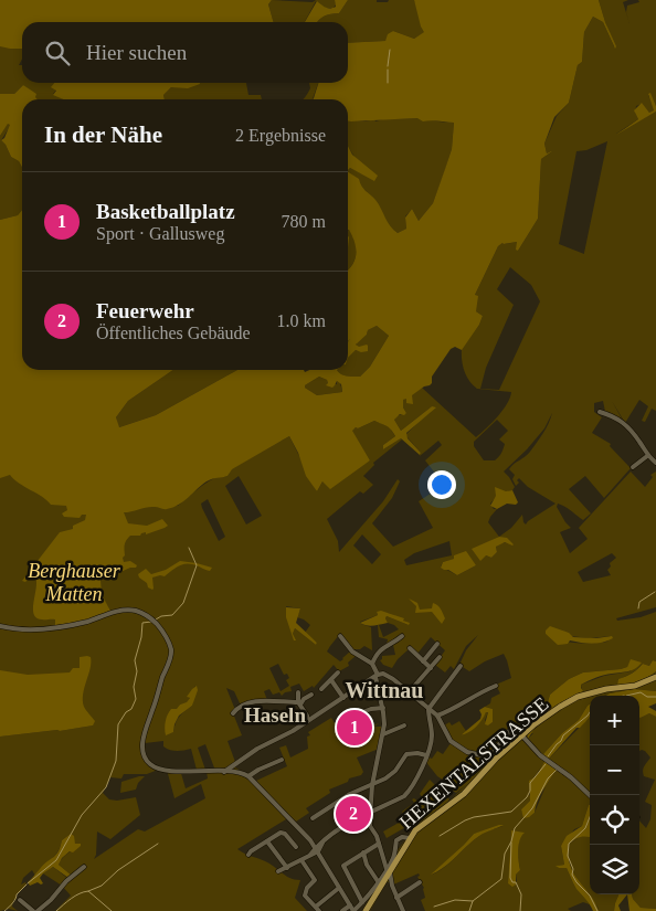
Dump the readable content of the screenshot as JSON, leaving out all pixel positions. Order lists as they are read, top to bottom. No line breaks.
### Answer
{"streets":{"main road":["HEXENTALSTRASSE"]},"districts":["Wittnau","Haseln"],"parks":["Berghauser Matten"],"page":{"search":"Hier suchen","heading":["In der Nähe","2 Ergebnisse"],"list":[{"mark":"1","name":"Basketballplatz","note":"Sport · Gallusweg","value":"780 m"},{"mark":"2","name":"Feuerwehr","note":"Öffentliches Gebäude","value":"1.0 km"}],"map_buttons":["+","−"],"pins":["1","2"]}}
